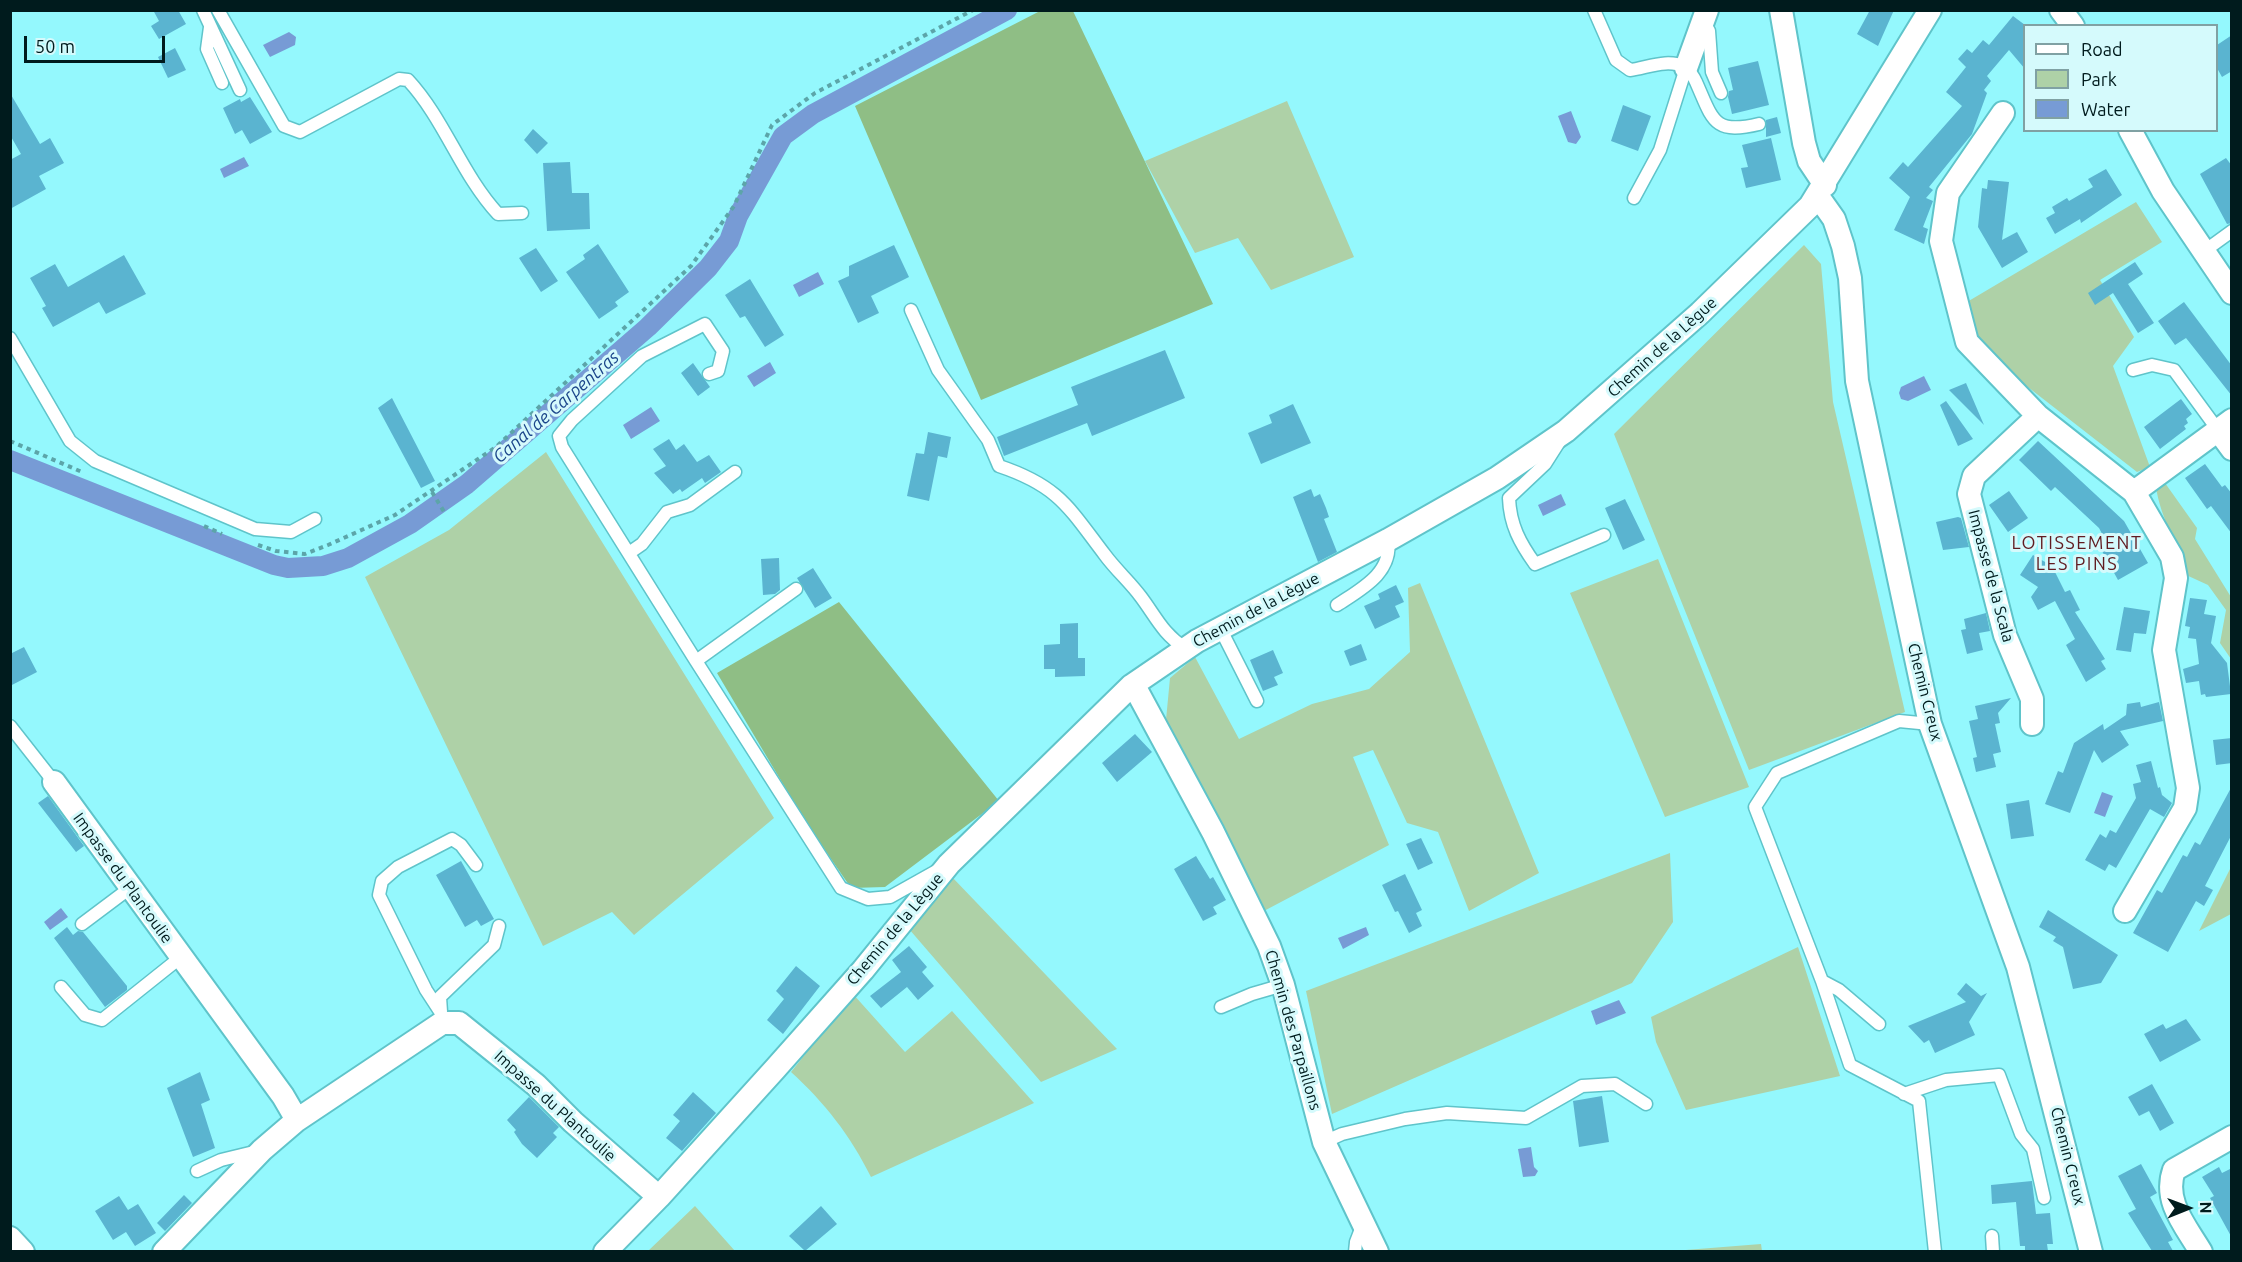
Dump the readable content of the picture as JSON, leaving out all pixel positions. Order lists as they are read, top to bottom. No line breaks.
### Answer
{"streets":{"street":["Chemin de la Lègue","Impasse de la Scala","Chemin Creux","Impasse du Plantoulie","Chemin des Parpaillons"]},"crossings":[["Chemin de la Lègue","Chemin Creux"],["Chemin de la Lègue","Impasse du Plantoulie"],["Chemin de la Lègue","Chemin des Parpaillons"]],"districts":["LOTISSEMENT LES PINS"],"water":["Canal de Carpentras"],"legend":["Road","Park","Water"],"scale_bar":"50 m","north":"right"}
